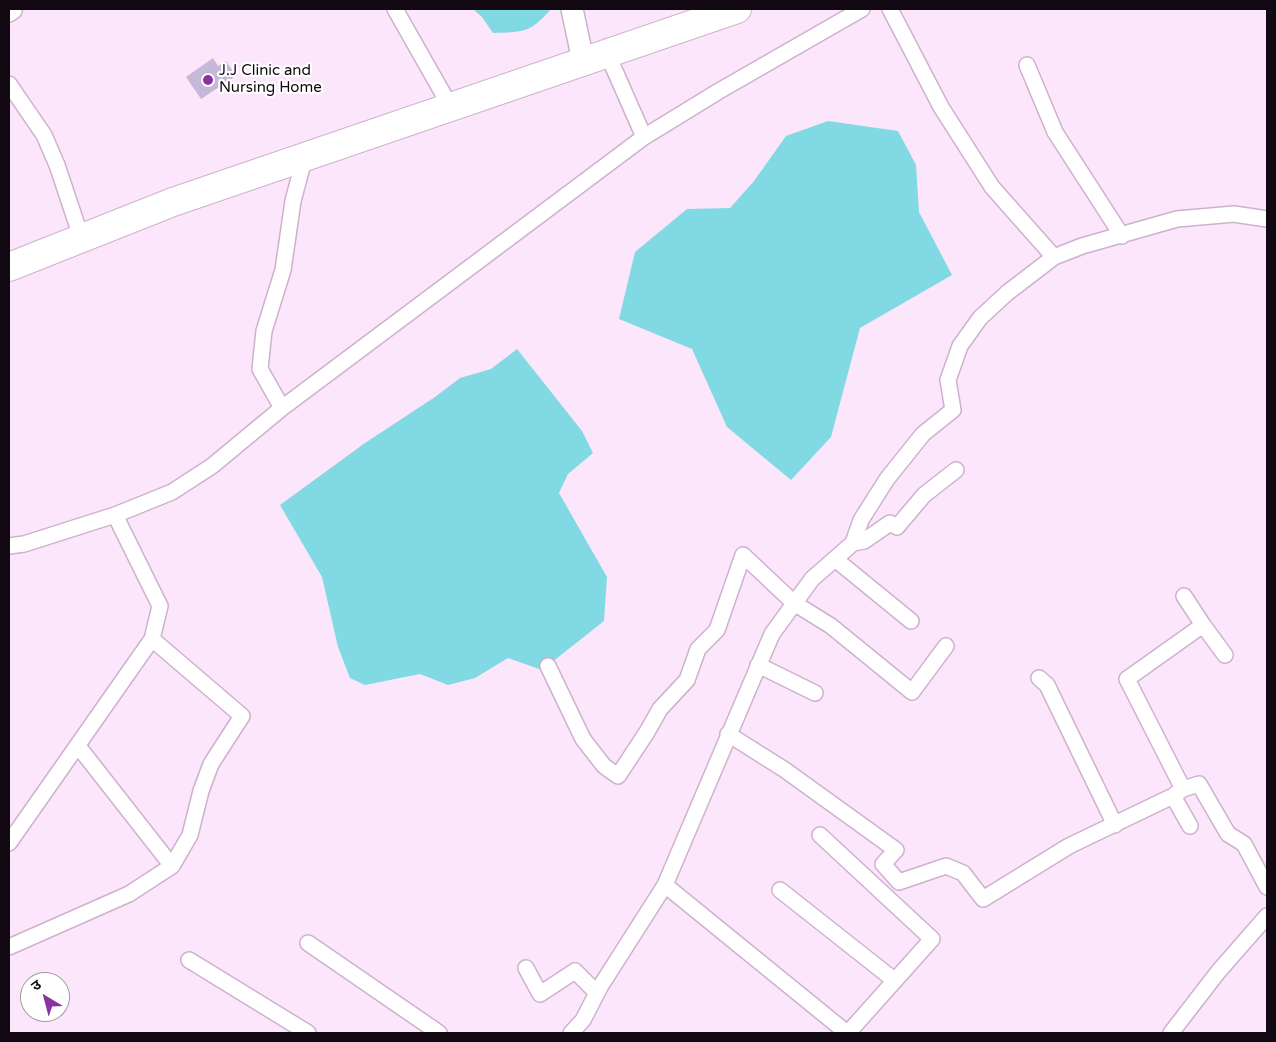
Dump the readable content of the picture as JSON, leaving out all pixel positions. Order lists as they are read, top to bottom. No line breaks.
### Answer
{"places":["J.J Clinic and Nursing Home"],"north":"top left"}
